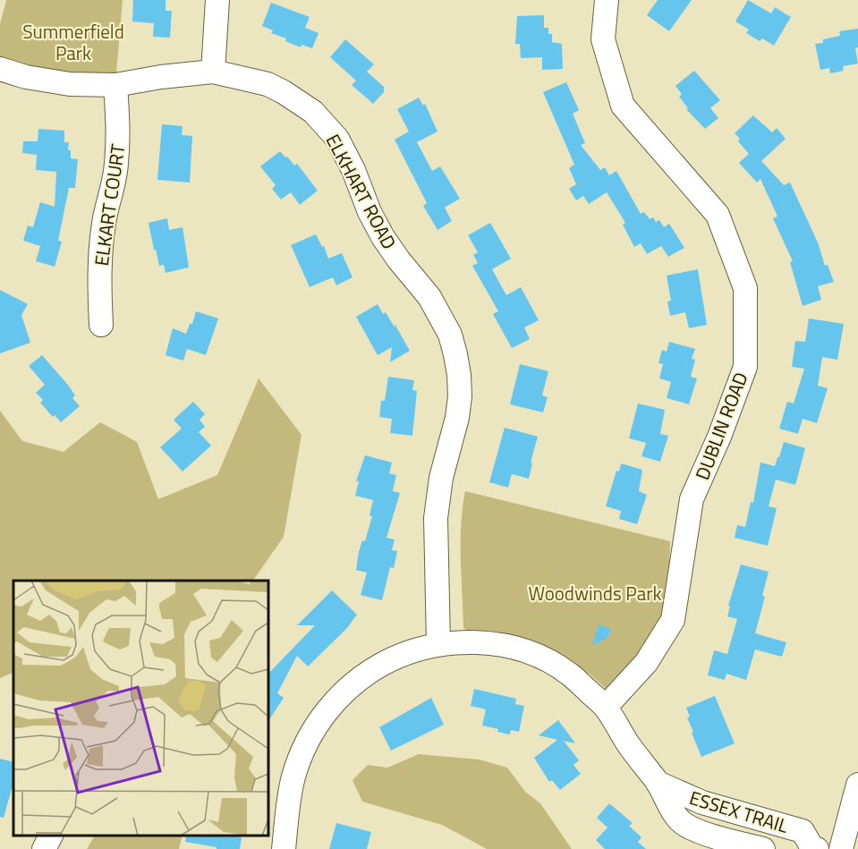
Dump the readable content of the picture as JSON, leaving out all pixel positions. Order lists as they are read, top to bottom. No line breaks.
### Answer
{"streets":{"street":["ELKHART ROAD","ELKART COURT","DUBLIN ROAD","ESSEX TRAIL"]},"crossings":[["ELKHART ROAD","ELKART COURT"],["ELKHART ROAD","ESSEX TRAIL"],["DUBLIN ROAD","ESSEX TRAIL"]],"parks":["Summerfield Park","Woodwinds Park"]}
